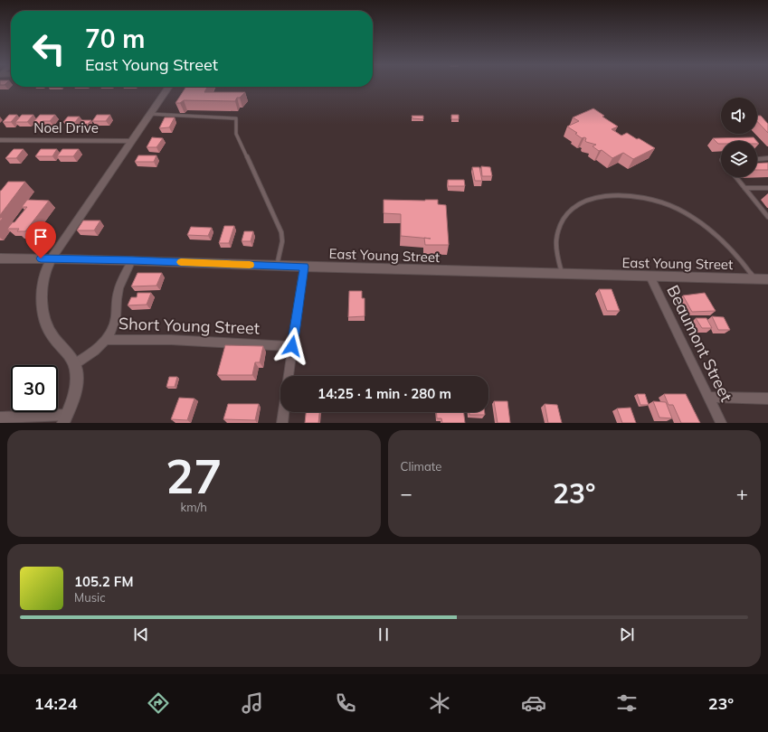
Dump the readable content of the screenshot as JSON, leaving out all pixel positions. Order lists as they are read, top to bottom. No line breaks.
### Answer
{"streets":{"street":["Noel Drive","East Young Street","Short Young Street","Beaumont Street"]},"crossings":[["East Young Street","Beaumont Street"]],"page":{"turn":["70 m","East Young Street"],"limit":"30","trip":"14:25 · 1 min · 280 m","tile":[["27","km/h"],"Climate"],"heat":["−","23°","+"],"song":["105.2 FM","Music"],"tabs":["14:24","23°"]}}
